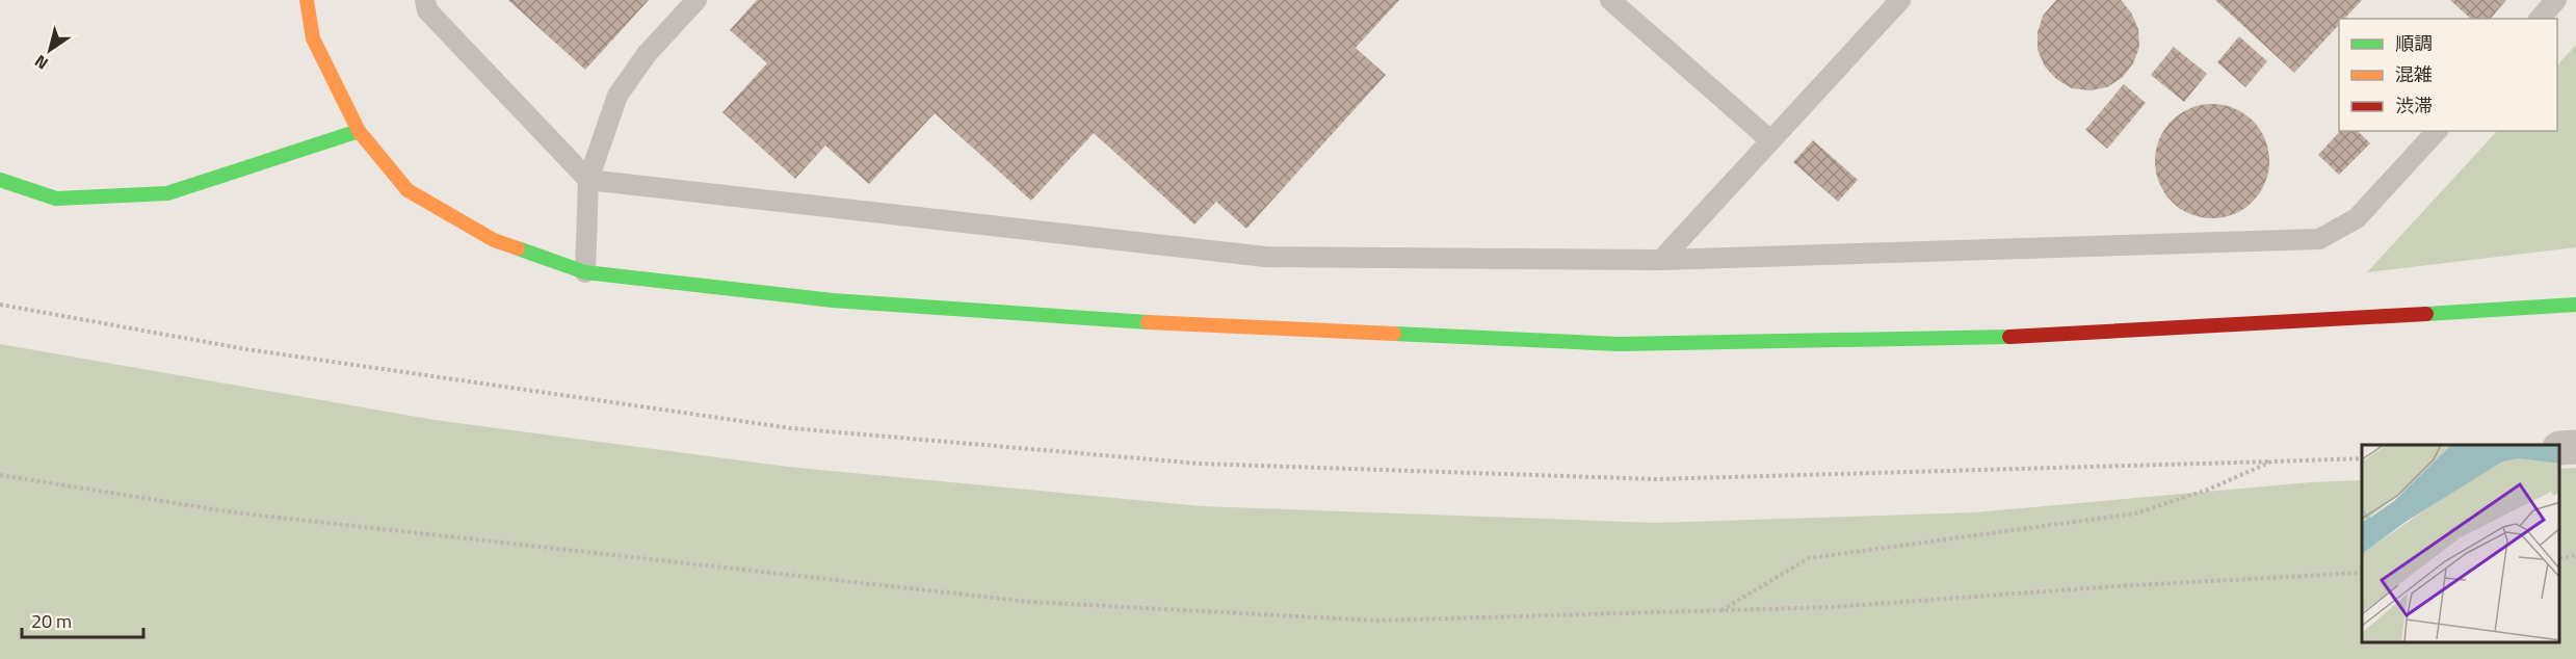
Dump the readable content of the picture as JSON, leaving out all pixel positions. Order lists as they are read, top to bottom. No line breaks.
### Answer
{"legend":["順調","混雑","渋滞"],"scale_bar":"20 m","north":"bottom left"}
